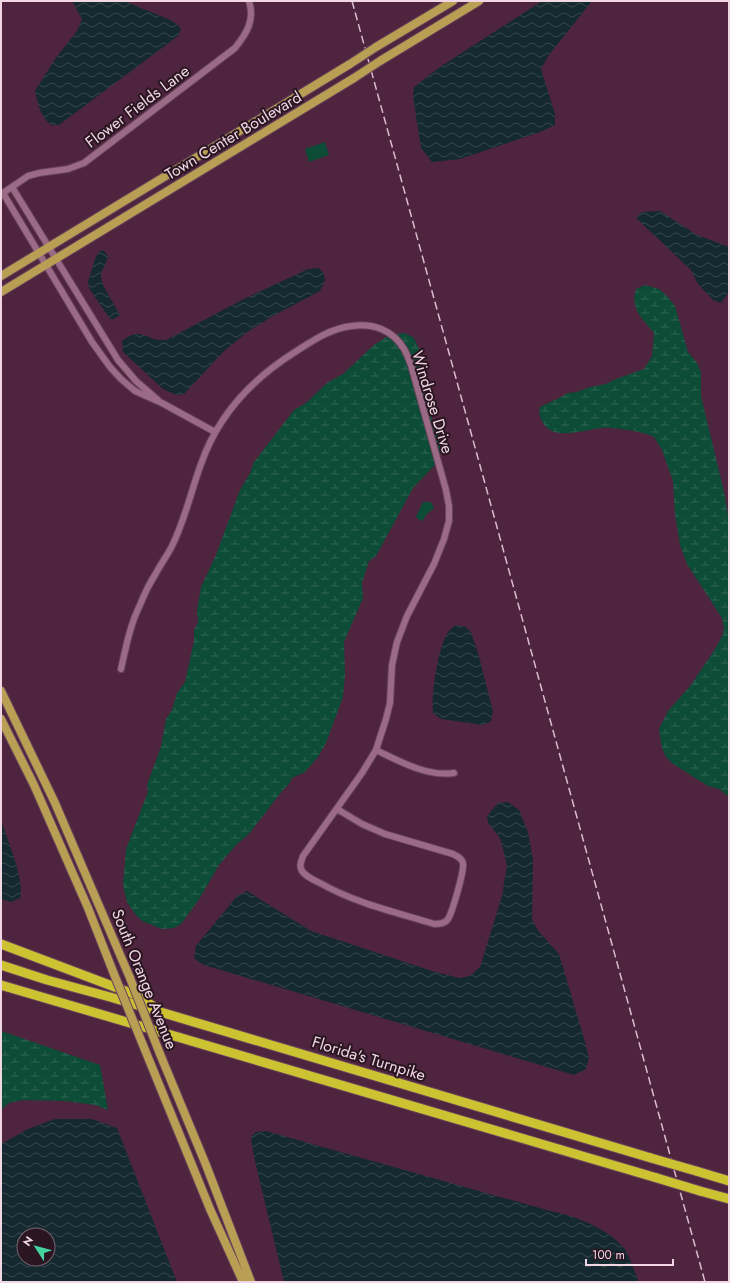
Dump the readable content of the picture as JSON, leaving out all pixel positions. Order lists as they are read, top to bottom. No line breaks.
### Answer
{"streets":{"highway":["Florida's Turnpike"],"main road":["Town Center Boulevard","South Orange Avenue"],"street":["Flower Fields Lane","Windrose Drive"]},"crossings":[["Flower Fields Lane","Town Center Boulevard"]],"scale_bar":"100 m","north":"top left"}
